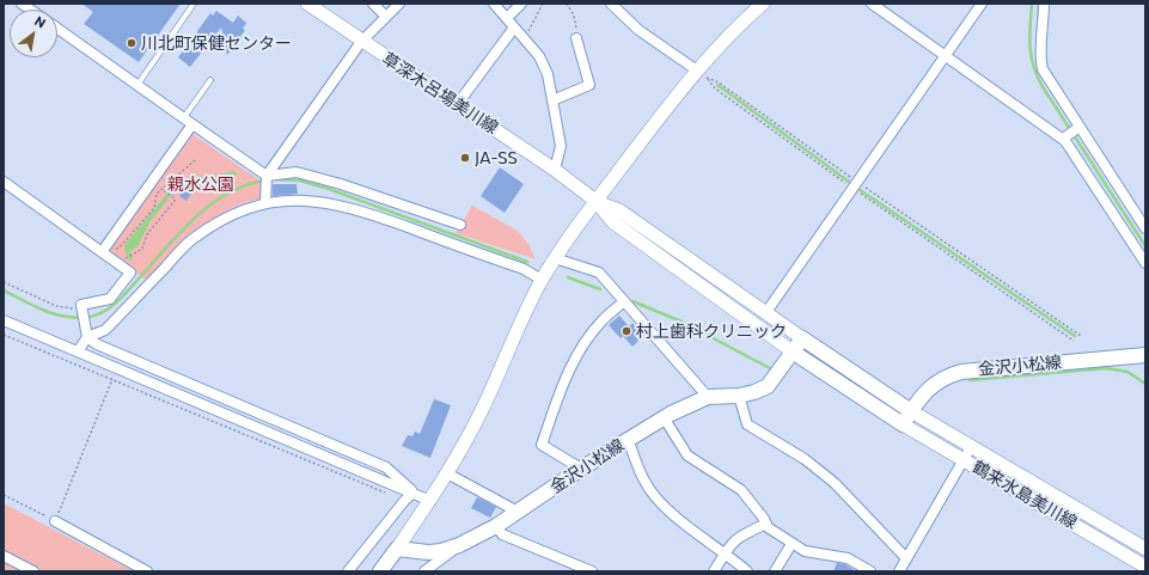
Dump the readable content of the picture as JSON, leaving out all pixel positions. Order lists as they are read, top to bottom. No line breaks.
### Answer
{"streets":{"main road":["草深木呂場美川線","金沢小松線","鶴来水島美川線"]},"crossings":[["草深木呂場美川線","金沢小松線"],["金沢小松線","鶴来水島美川線"]],"parks":["親水公園"],"places":["川北町保健センター","JA-SS","村上歯科クリニック"],"north":"top right"}
